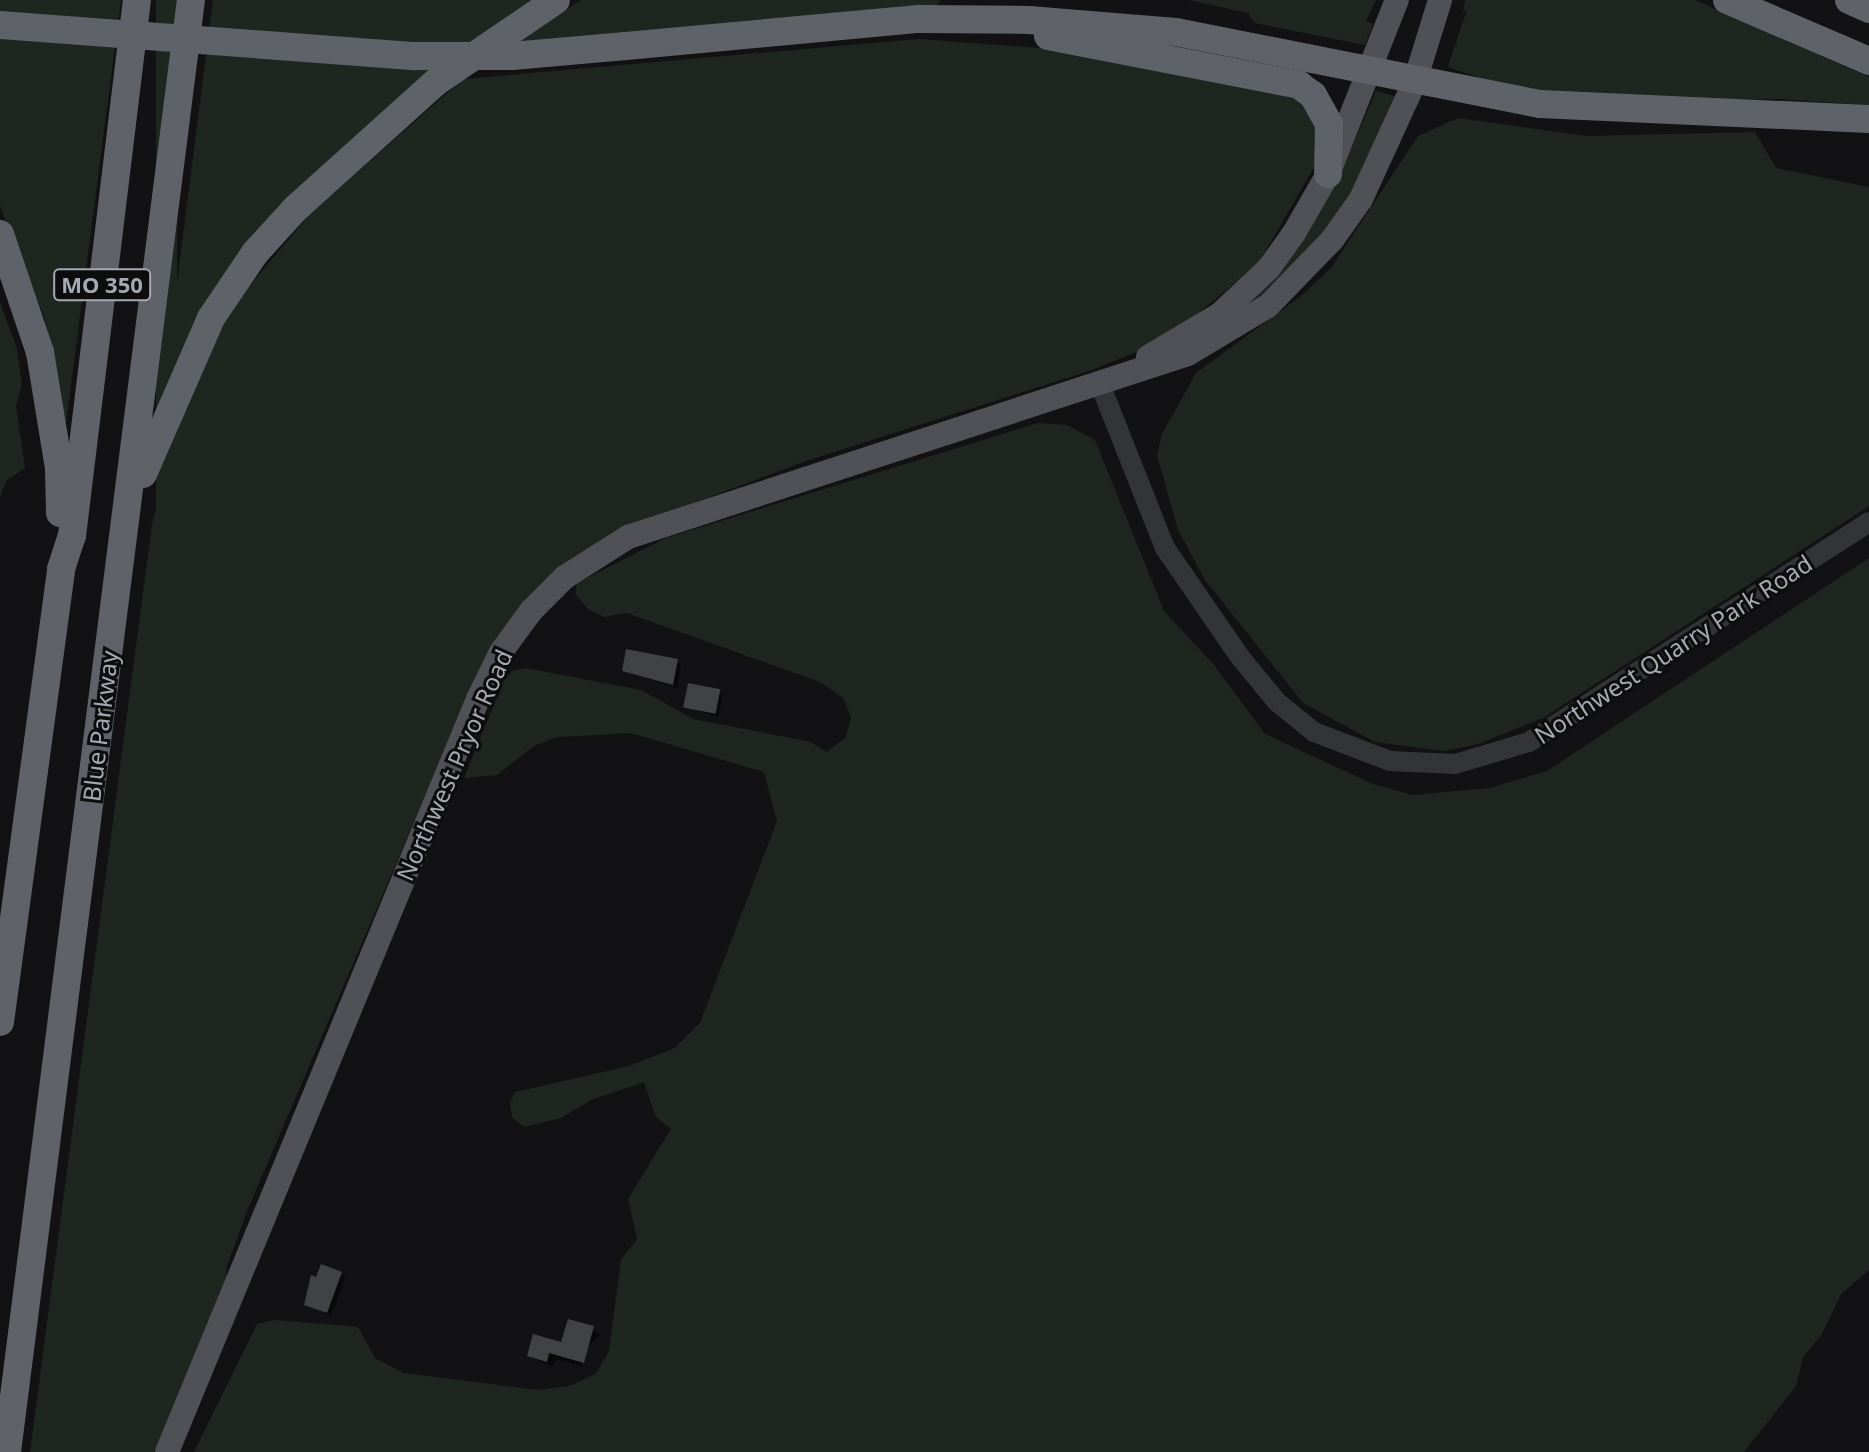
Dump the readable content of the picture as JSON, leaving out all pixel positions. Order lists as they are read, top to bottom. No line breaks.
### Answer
{"streets":{"highway":["MO 350","Blue Parkway"],"main road":["Northwest Pryor Road"],"street":["Northwest Quarry Park Road"]},"crossings":[["Northwest Quarry Park Road","Northwest Pryor Road"]]}
